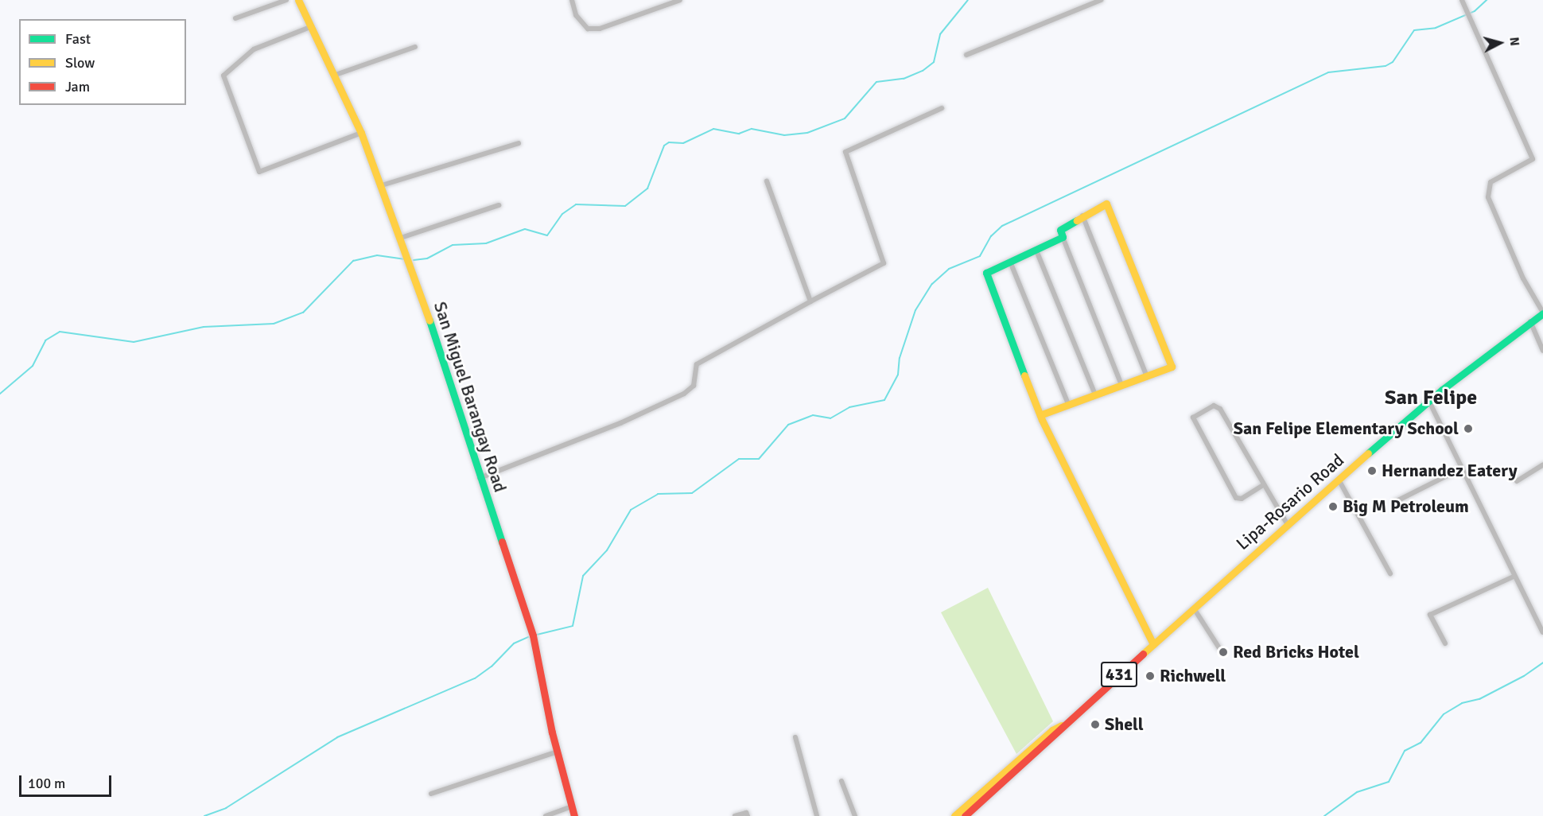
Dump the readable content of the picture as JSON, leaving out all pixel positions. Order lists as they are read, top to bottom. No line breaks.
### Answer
{"streets":{"street":["San Miguel Barangay Road","Lipa-Rosario Road","431"]},"districts":["San Felipe"],"places":["San Felipe Elementary School","Hernandez Eatery","Big M Petroleum","Red Bricks Hotel","Richwell","Shell"],"legend":["Fast","Slow","Jam"],"scale_bar":"100 m","north":"right"}
